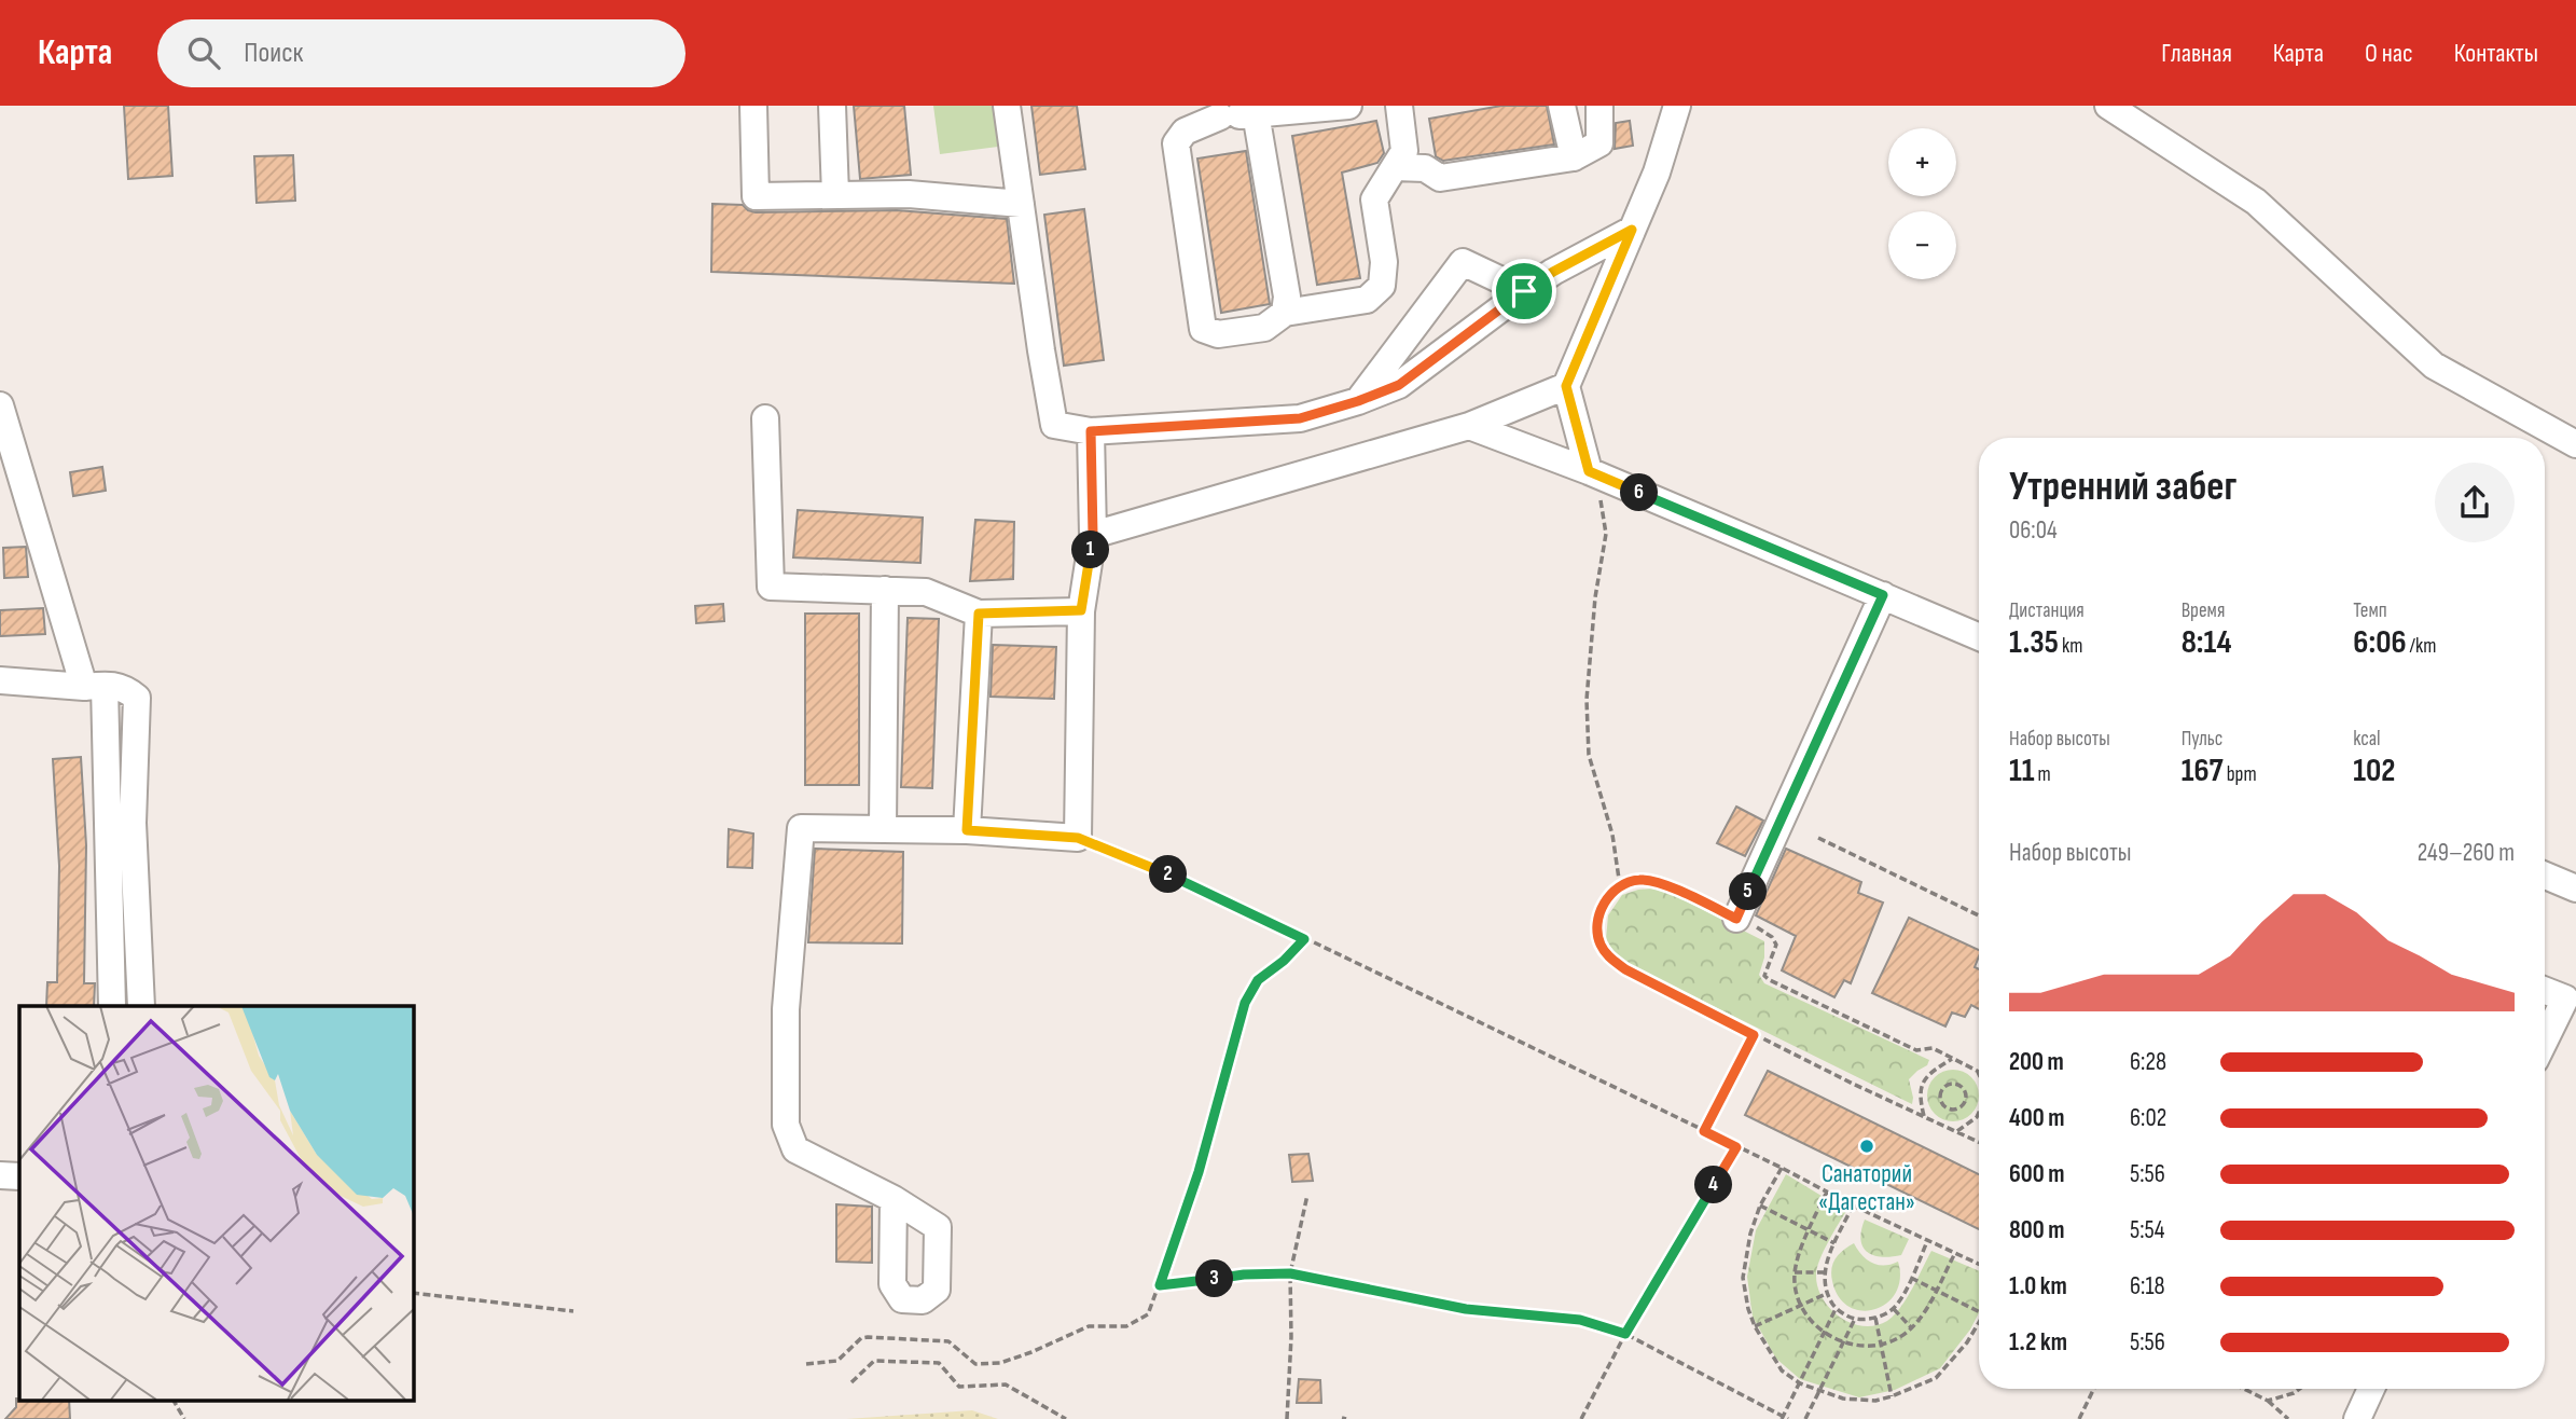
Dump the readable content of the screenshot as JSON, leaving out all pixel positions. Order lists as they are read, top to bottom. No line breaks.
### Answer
{"places":["Санаторий «Дагестан»"],"page":{"header":"Карта","search":"Поиск","nav":["Главная","Карта","О нас","Контакты"],"map_buttons":["+","−"],"heading":["Утренний забег","06:04"],"pins":["6","1","2","5","4","3"],"stats":[["Дистанция","1.35 km"],["Время","8:14"],["Темп","6:06 /km"],["Набор высоты","11 m"],["Пульс","167 bpm"],["kcal","102"]],"chart":["Набор высоты","249–260 m"],"list":[{"name":"200 m","note":"6:28"},{"name":"400 m","note":"6:02"},{"name":"600 m","note":"5:56"},{"name":"800 m","note":"5:54"},{"name":"1.0 km","note":"6:18"},{"name":"1.2 km","note":"5:56"}]}}
